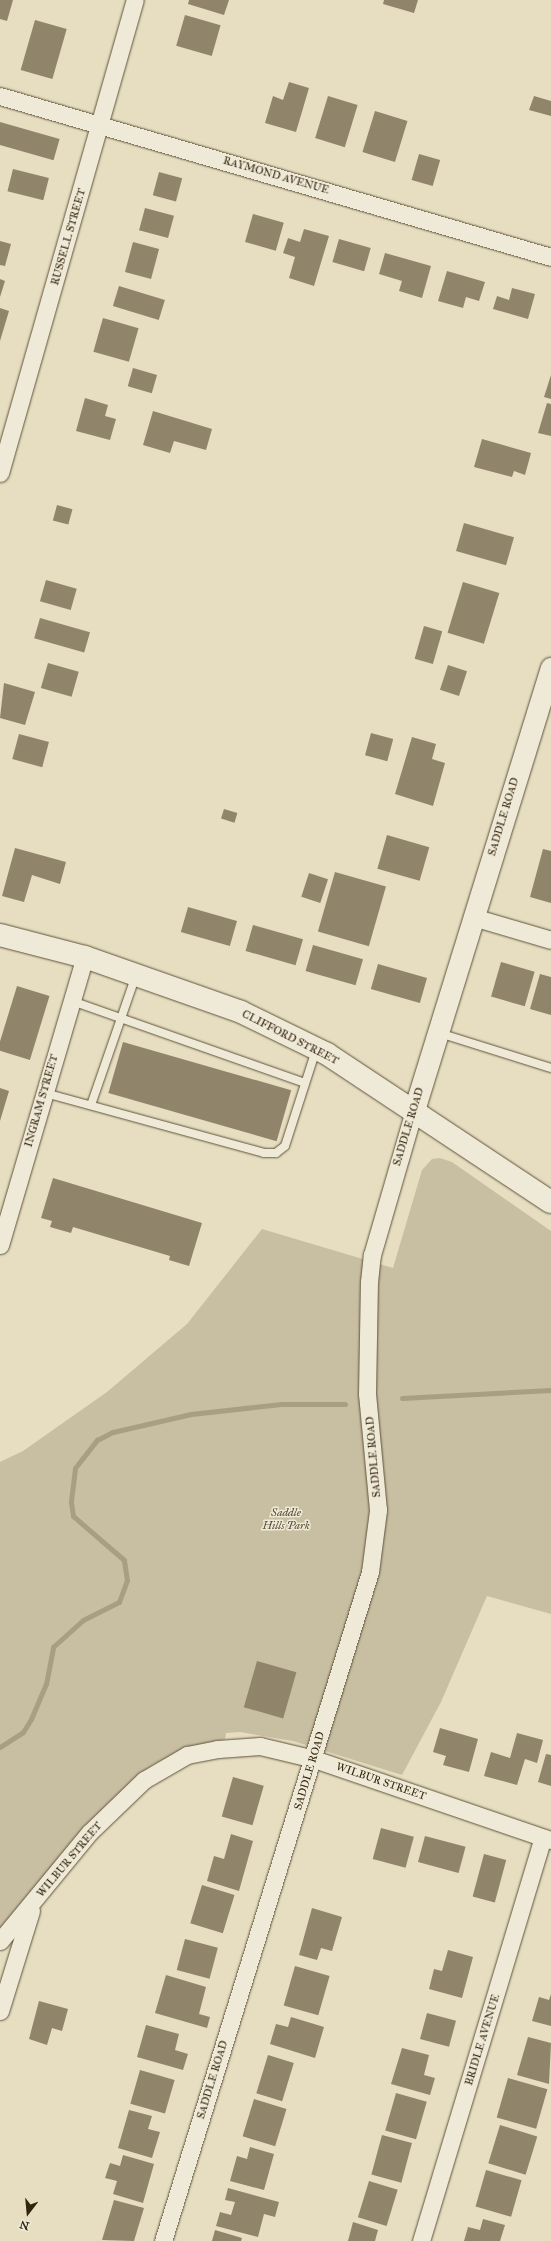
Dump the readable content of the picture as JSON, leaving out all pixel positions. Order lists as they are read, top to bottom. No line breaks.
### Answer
{"streets":{"main road":["CLIFFORD STREET"],"street":["RAYMOND AVENUE","RUSSELL STREET","SADDLE ROAD","INGRAM STREET","WILBUR STREET","BRIDLE AVENUE"]},"crossings":[["RAYMOND AVENUE","RUSSELL STREET"],["SADDLE ROAD","CLIFFORD STREET"],["SADDLE ROAD","WILBUR STREET"],["CLIFFORD STREET","INGRAM STREET"],["WILBUR STREET","BRIDLE AVENUE"]],"parks":["Saddle Hills Park"],"north":"bottom"}
